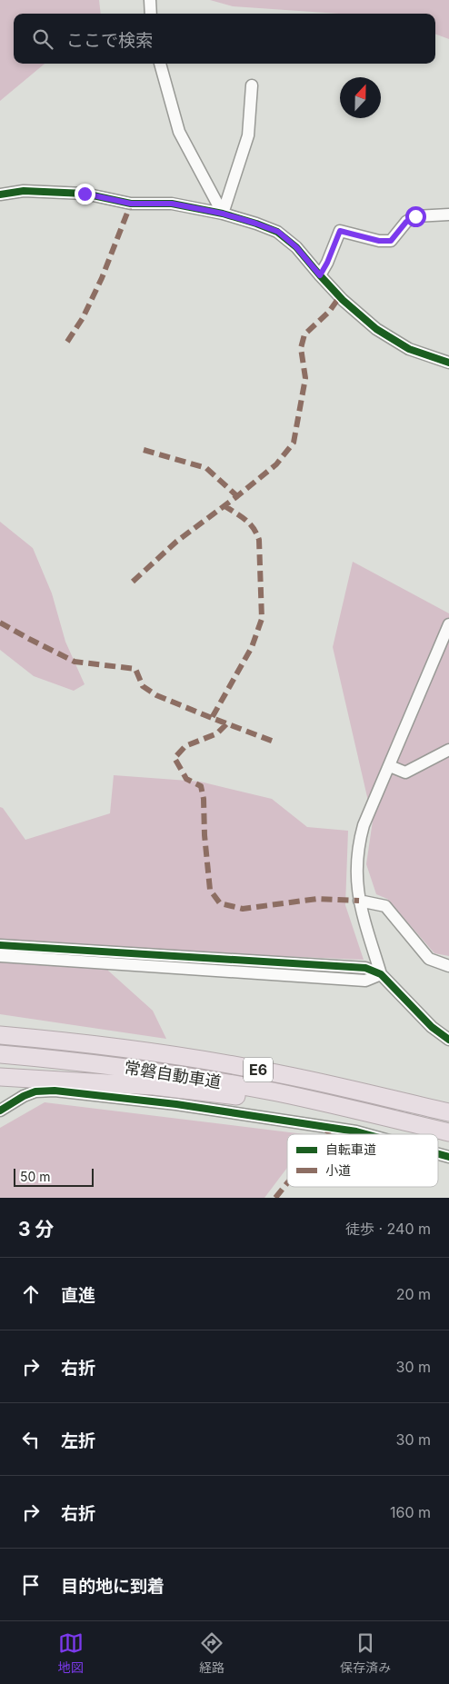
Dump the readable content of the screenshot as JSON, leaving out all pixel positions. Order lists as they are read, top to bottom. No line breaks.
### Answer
{"streets":{"highway":["E6","常磐自動車道"]},"legend":["自転車道","小道"],"scale_bar":"50 m","north":"top","page":{"search":"ここで検索","scale":"50 m","heading":["3 分","徒歩 · 240 m"],"list":[["直進","20 m"],["右折","30 m"],["左折","30 m"],["右折","160 m"],"目的地に到着"],"nav":["地図","経路","保存済み"]}}
